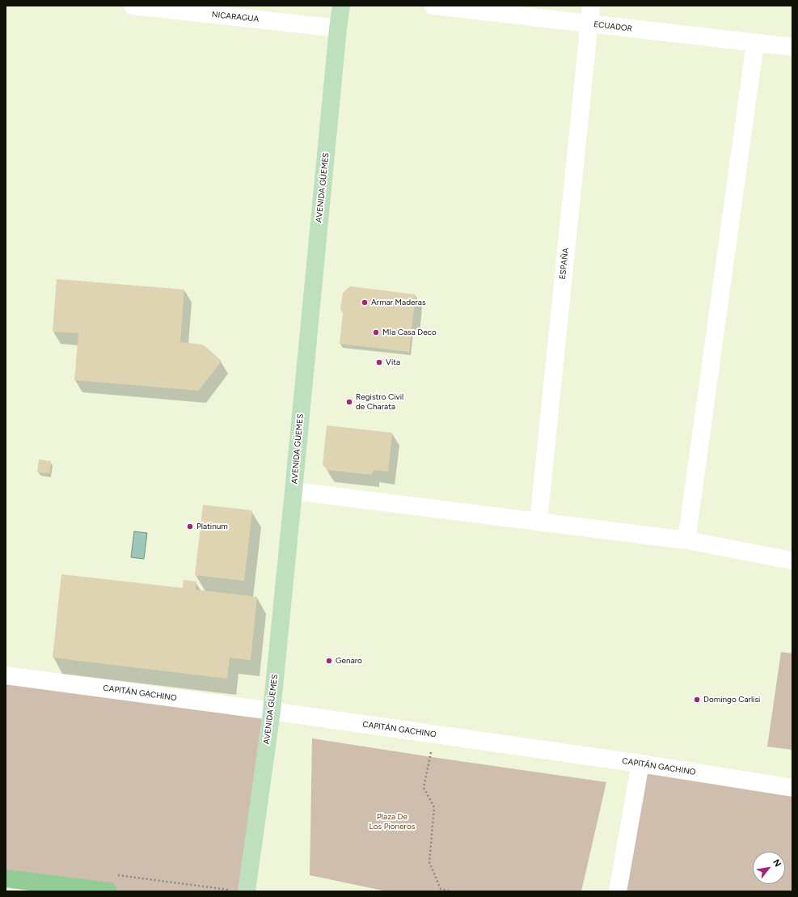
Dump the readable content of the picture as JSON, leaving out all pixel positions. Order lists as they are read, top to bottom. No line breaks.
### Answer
{"streets":{"main road":["AVENIDA GÜEMES"],"street":["NICARAGUA","ECUADOR","ESPAÑA","CAPITÁN GACHINO"]},"crossings":[["NICARAGUA","AVENIDA GÜEMES"],["ECUADOR","ESPAÑA"],["AVENIDA GÜEMES","CAPITÁN GACHINO"]],"parks":["Plaza De Los Pioneros"],"places":["Armar Maderas","MIa Casa Deco","Vita","Registro Civil de Charata","Platinum","Genaro","Domingo Carlisi"],"north":"top right"}
